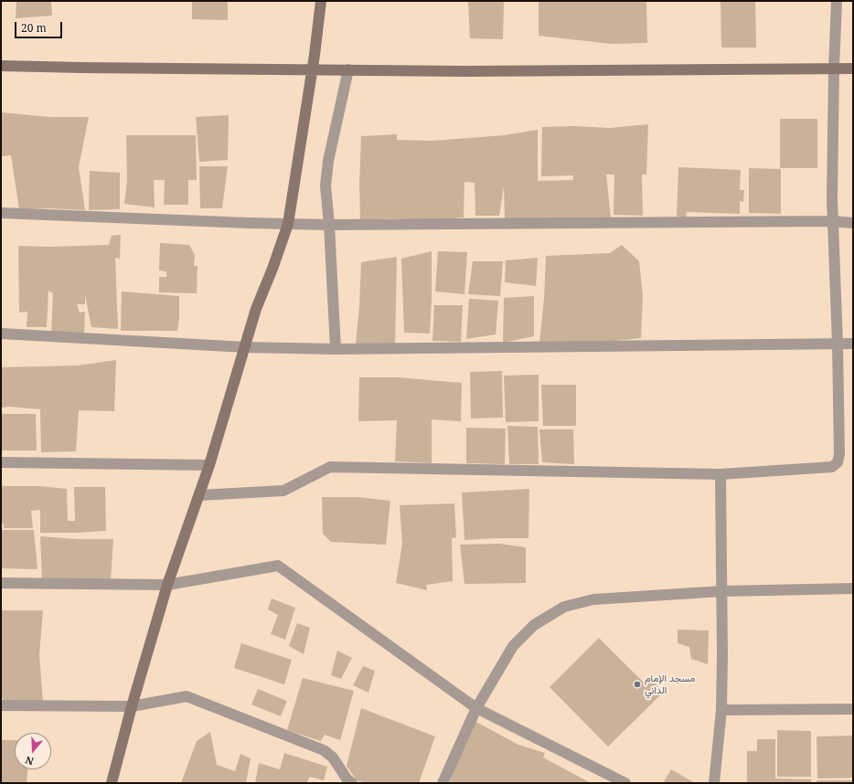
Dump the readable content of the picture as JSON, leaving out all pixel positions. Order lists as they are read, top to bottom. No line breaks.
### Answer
{"places":["مسجد الإمام الداني"],"scale_bar":"20 m","north":"bottom"}
